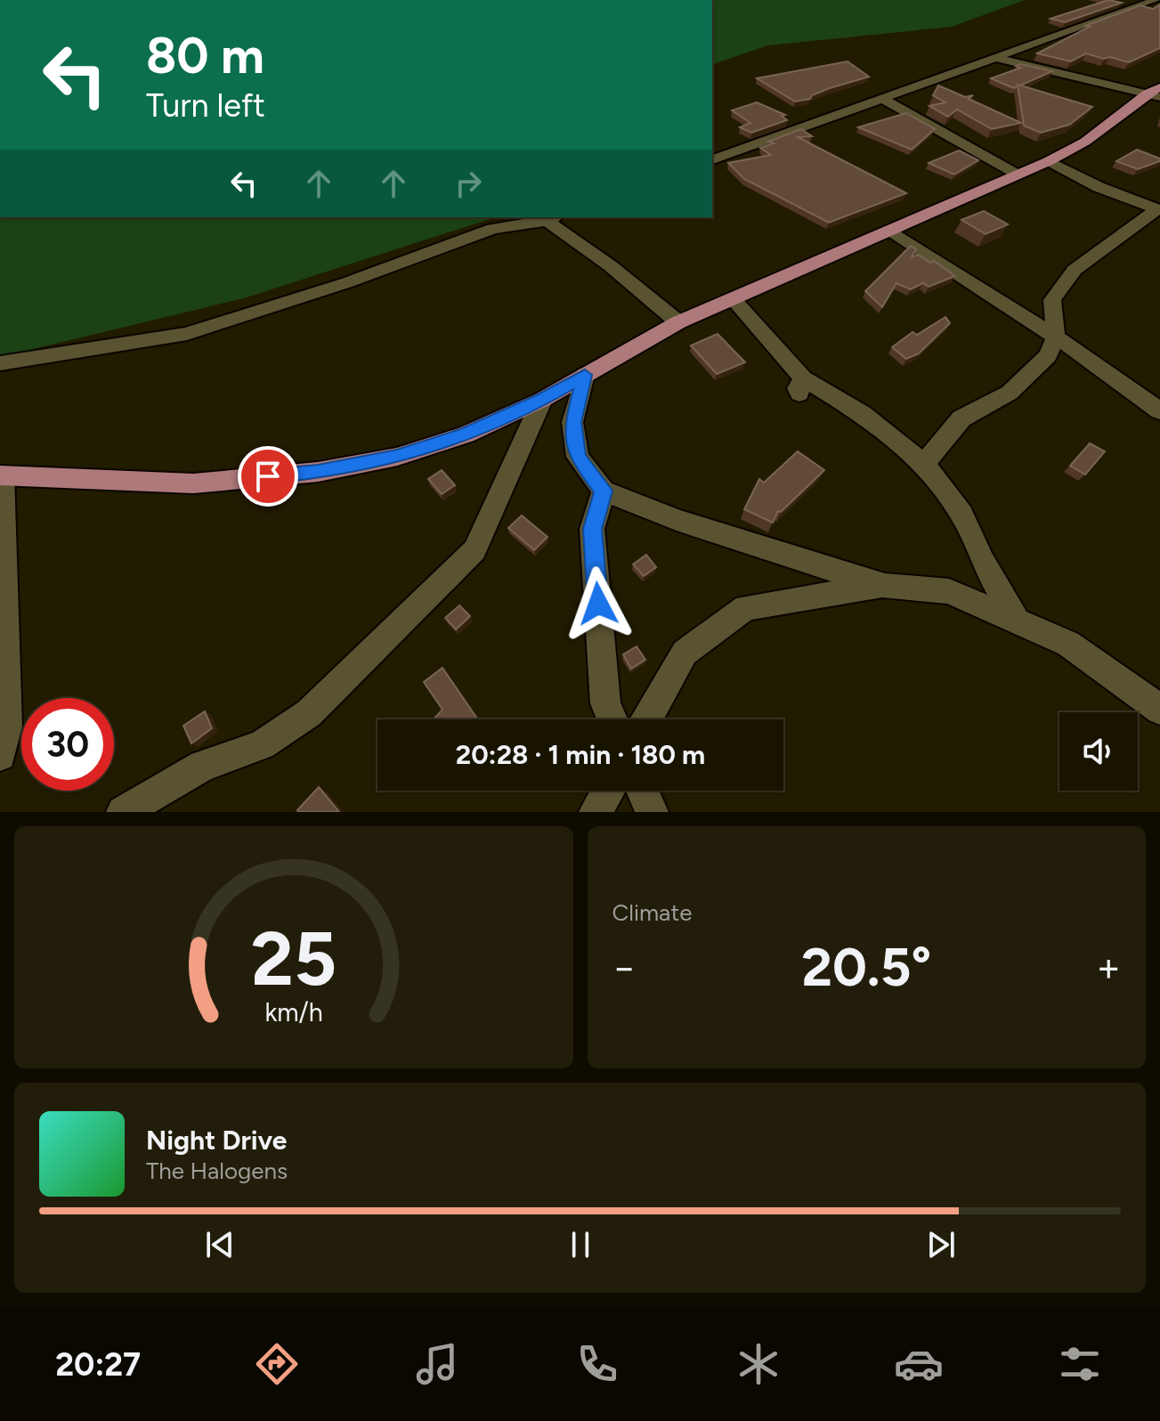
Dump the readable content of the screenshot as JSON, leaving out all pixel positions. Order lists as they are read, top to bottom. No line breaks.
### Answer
{"page":{"turn":["80 m","Turn left"],"limit":"30","trip":"20:28 · 1 min · 180 m","tile":"Climate","heat":["−","20.5°","+"],"song":["Night Drive","The Halogens"],"tabs":"20:27","gauge":["25","km/h"]}}
